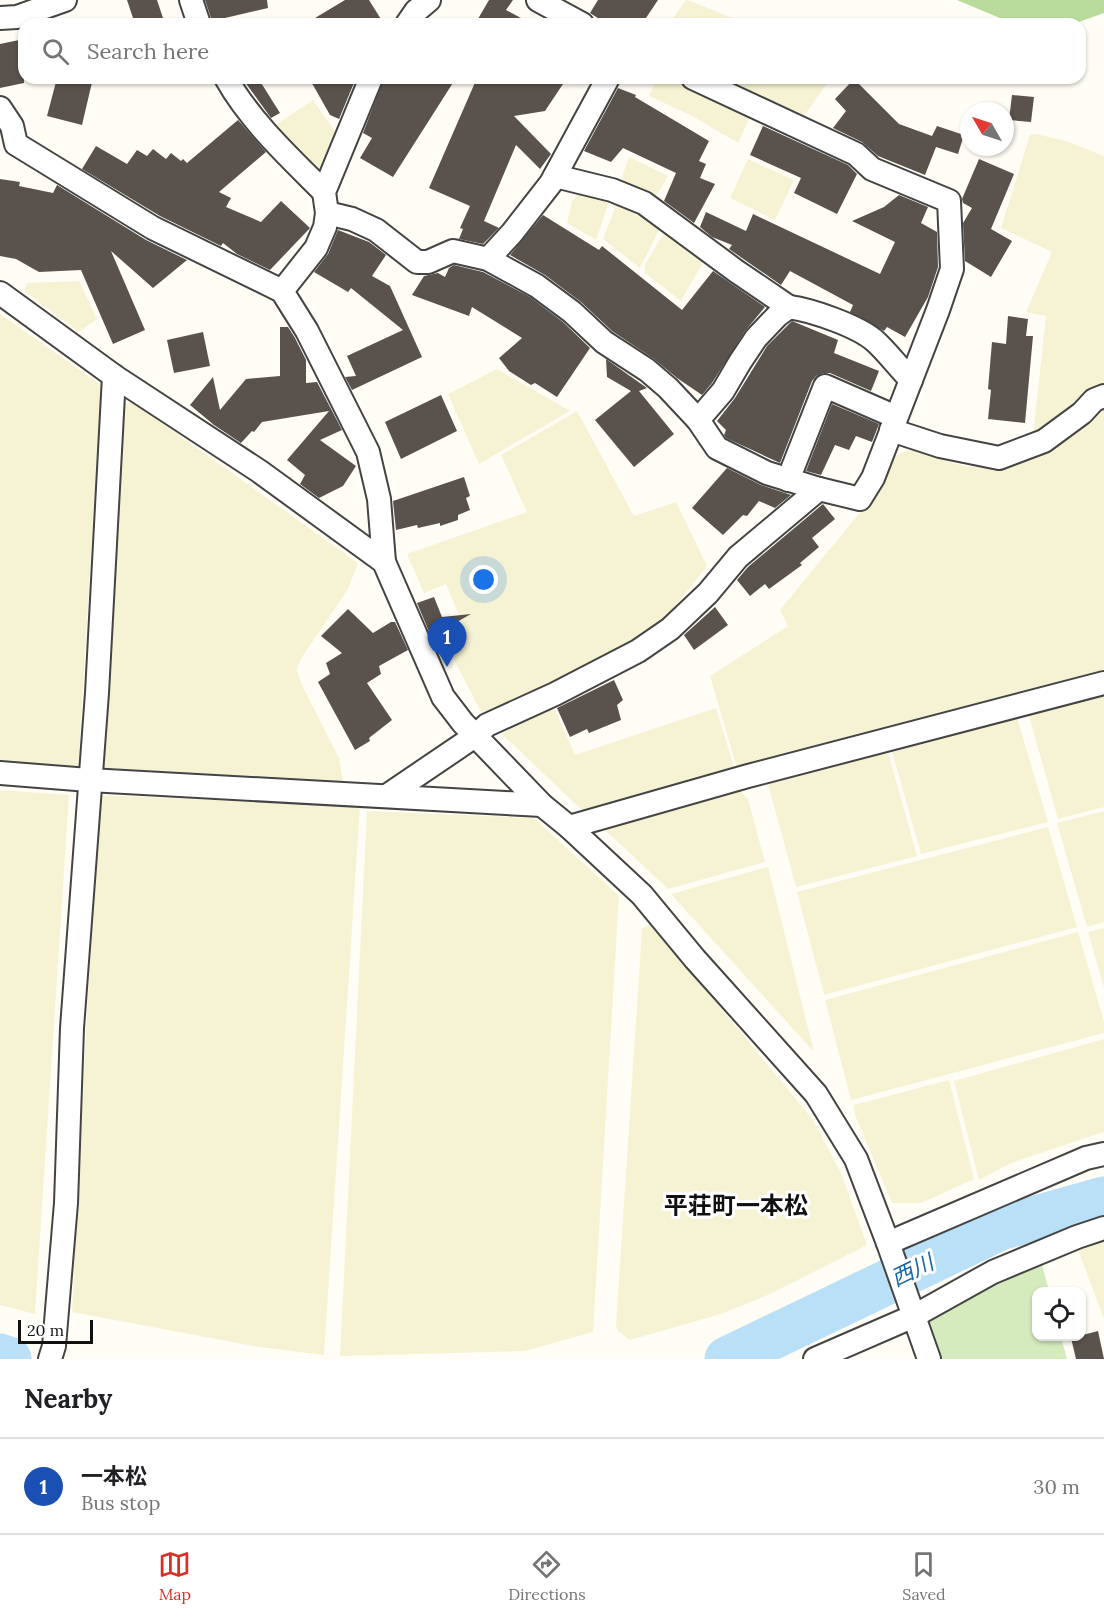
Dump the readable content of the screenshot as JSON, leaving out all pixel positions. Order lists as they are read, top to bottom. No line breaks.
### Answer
{"districts":["平荘町一本松"],"water":["西川"],"scale_bar":"20 m","north":"top left","page":{"search":"Search here","pins":"1","scale":"20 m","heading":"Nearby","list":[{"mark":"1","name":"一本松","note":"Bus stop","value":"30 m"}],"nav":["Map","Directions","Saved"]}}
